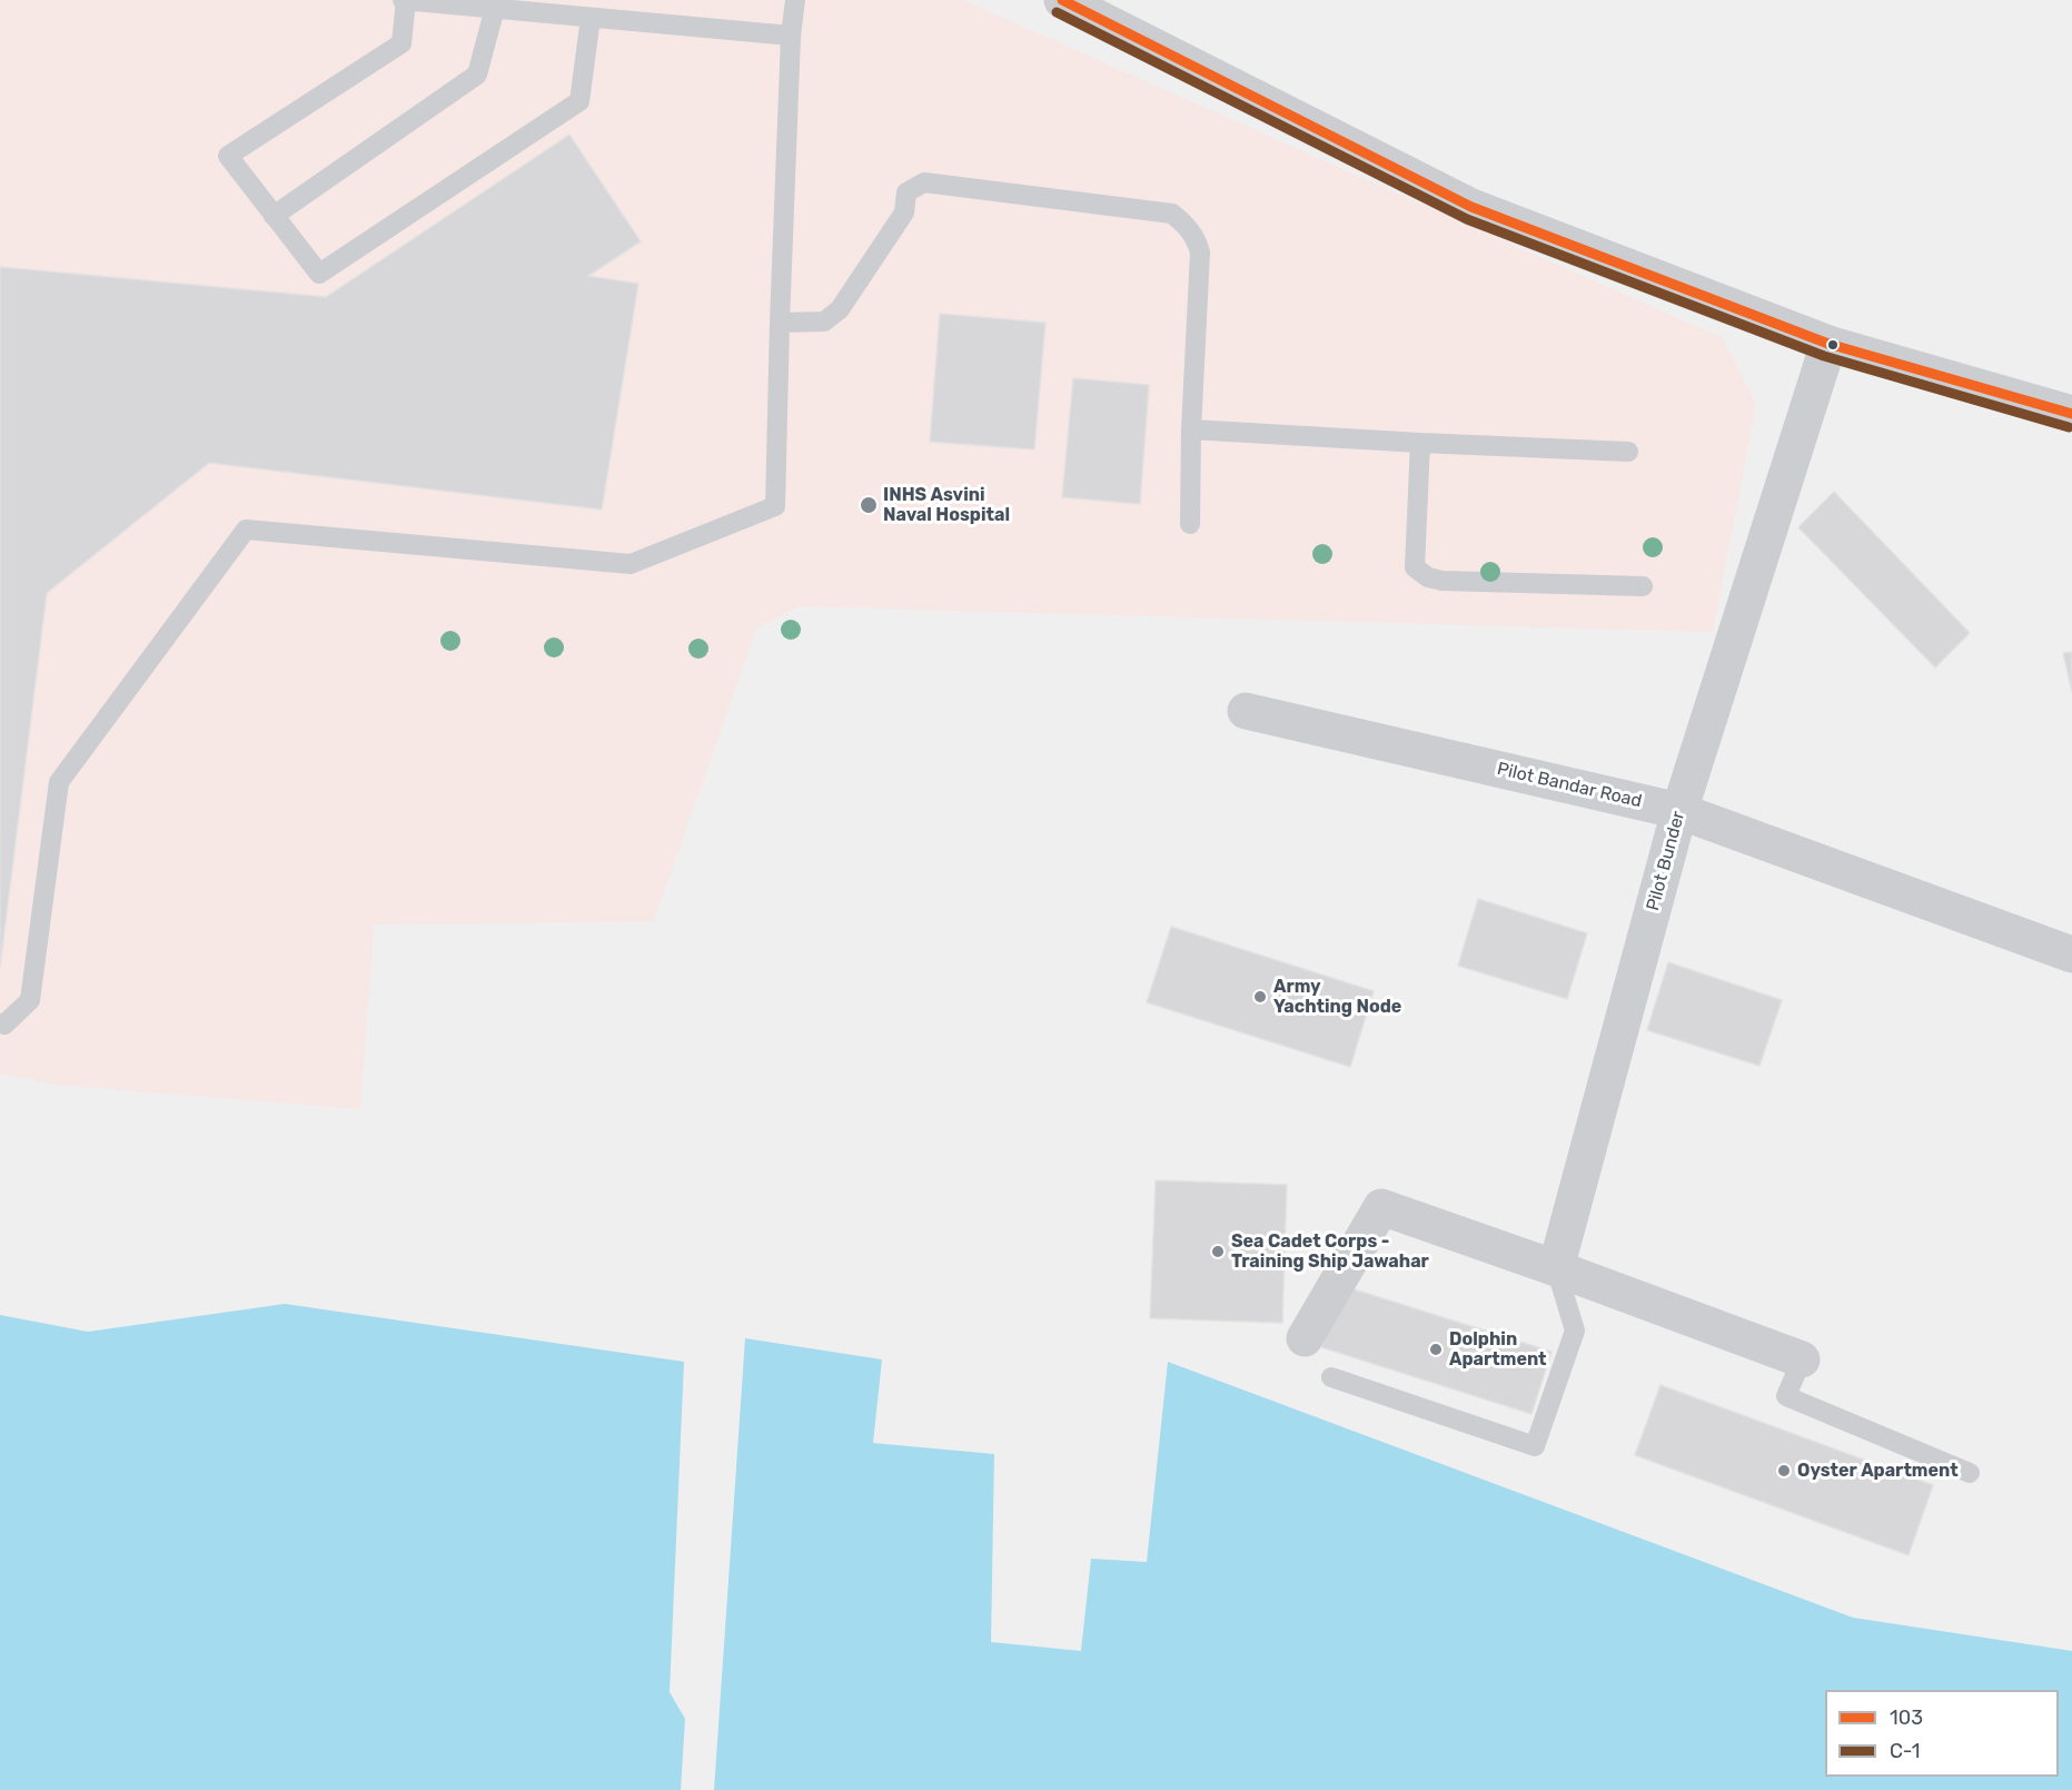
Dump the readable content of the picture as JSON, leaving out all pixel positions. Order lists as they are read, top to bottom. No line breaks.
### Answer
{"streets":{"street":["Pilot Bandar Road","Pilot Bunder"]},"crossings":[["Pilot Bandar Road","Pilot Bunder"]],"places":["INHS Asvini Naval Hospital","Army Yachting Node","Sea Cadet Corps - Training Ship Jawahar","Dolphin Apartment","Oyster Apartment"],"lines":["transit line 103","transit line C-1"],"legend":["103","C-1"]}
